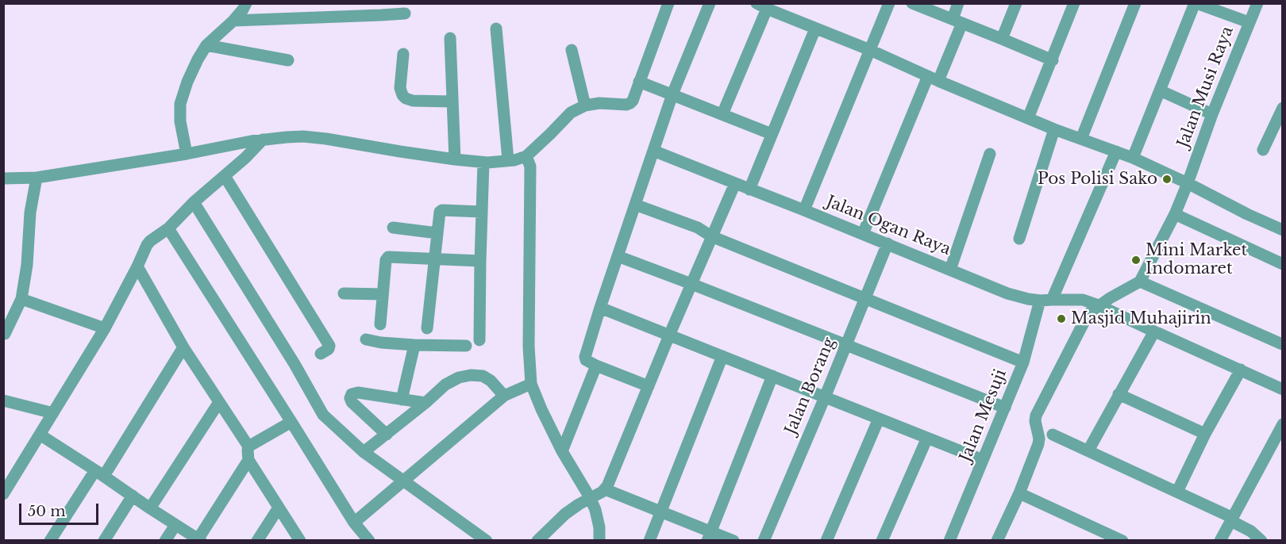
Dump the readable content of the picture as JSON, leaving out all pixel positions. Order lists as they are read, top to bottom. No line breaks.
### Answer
{"streets":{"street":["Jalan Musi Raya","Jalan Ogan Raya","Jalan Borang","Jalan Mesuji"]},"crossings":[["Jalan Ogan Raya","Jalan Borang"],["Jalan Ogan Raya","Jalan Mesuji"]],"places":["Pos Polisi Sako","Mini Market Indomaret","Masjid Muhajirin"],"scale_bar":"50 m"}
